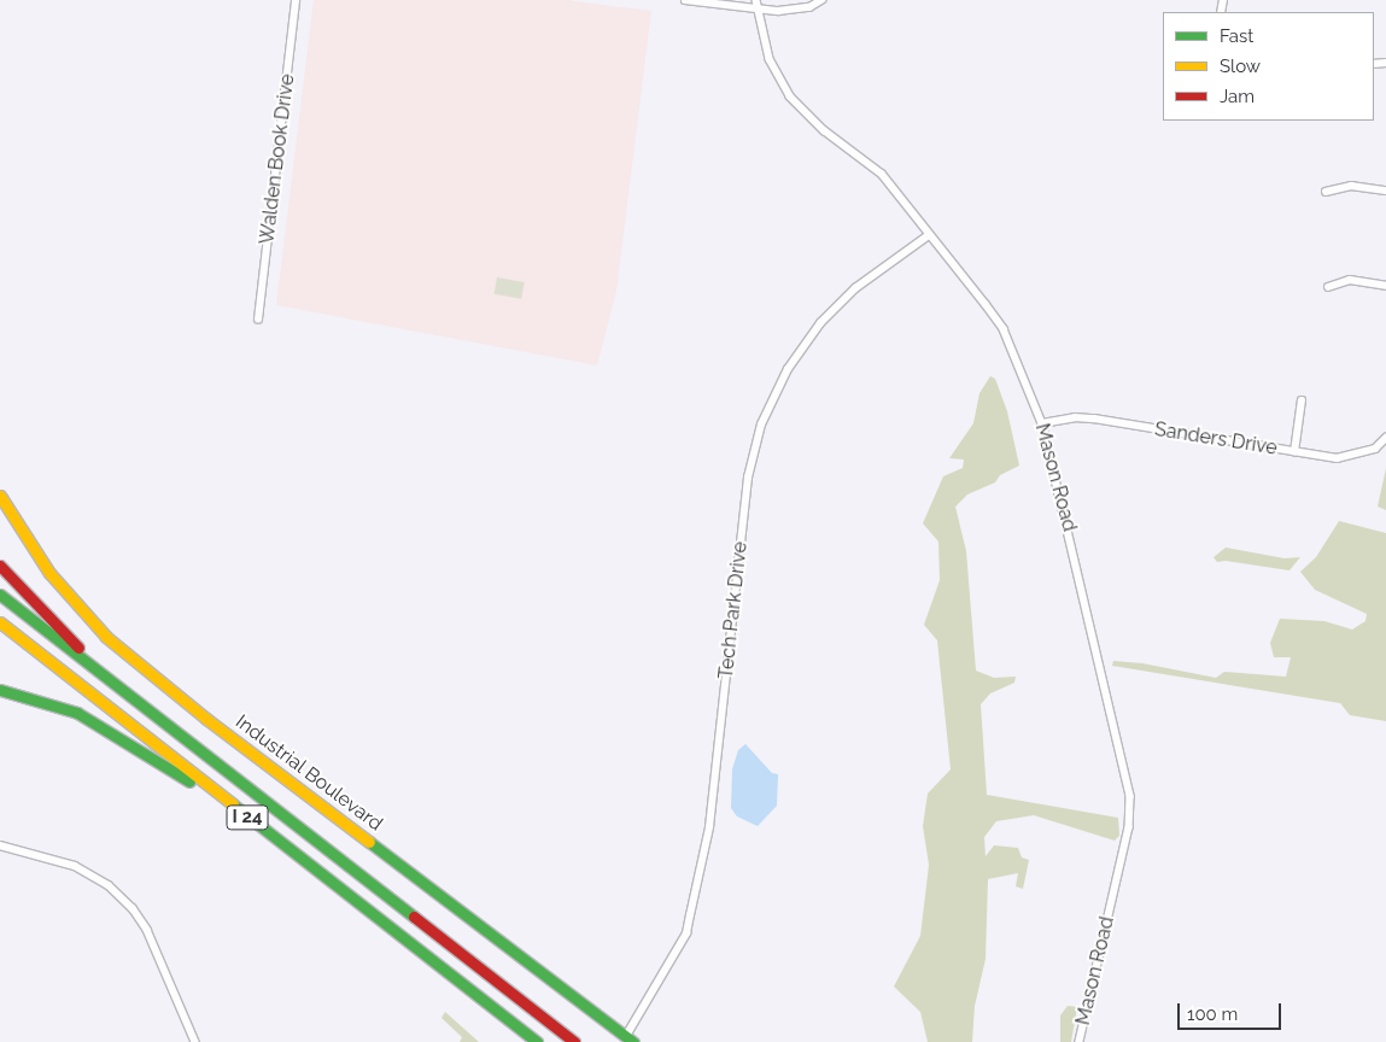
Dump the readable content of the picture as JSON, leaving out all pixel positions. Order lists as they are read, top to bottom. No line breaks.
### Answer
{"streets":{"main road":["Industrial Boulevard","I 24"],"street":["Walden Book Drive","Sanders Drive","Mason Road","Tech Park Drive"]},"crossings":[["Sanders Drive","Mason Road"],["Mason Road","Tech Park Drive"],["Tech Park Drive","Industrial Boulevard"]],"legend":["Fast","Slow","Jam"],"scale_bar":"100 m"}
